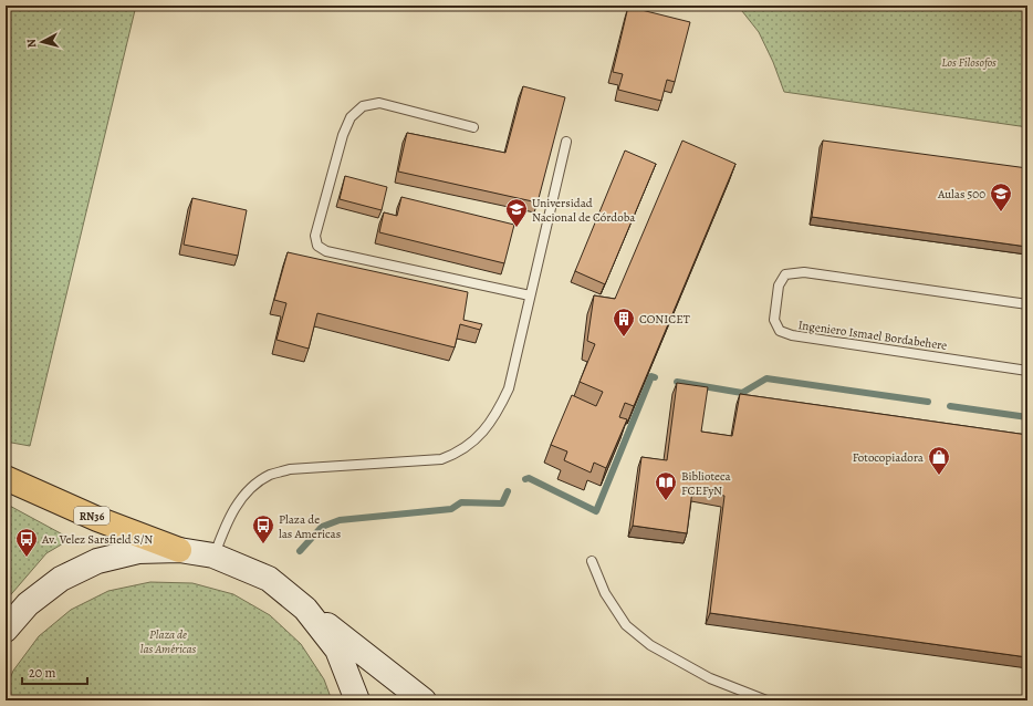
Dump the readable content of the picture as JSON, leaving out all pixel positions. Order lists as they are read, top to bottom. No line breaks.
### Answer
{"streets":{"main road":["RN36"],"lane":["Ingeniero Ismael Bordabehere"]},"parks":["Los Filosofos","Plaza de las Américas"],"places":{"school or university":["Aulas 500","Universidad Nacional de Córdoba"],"building":["CONICET"],"shop":["Fotocopiadora"],"library":["Biblioteca FCEFyN"],"bus stop":["Plaza de las Americas","Av. Velez Sarsfield S/N"]},"scale_bar":"20 m","north":"left"}
